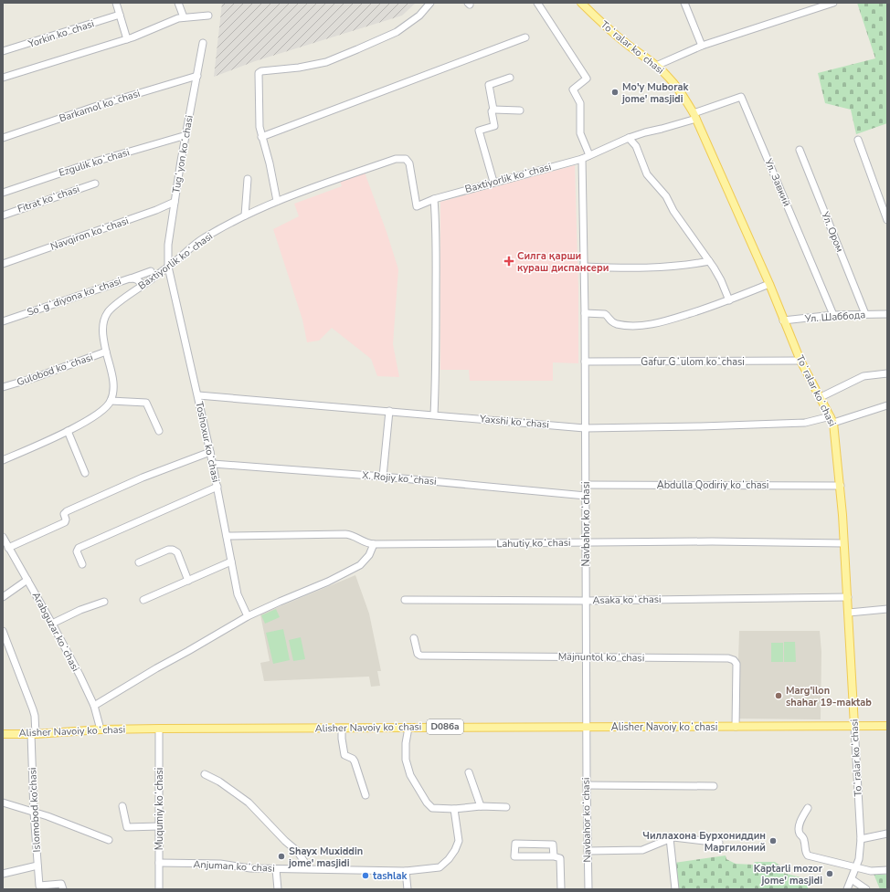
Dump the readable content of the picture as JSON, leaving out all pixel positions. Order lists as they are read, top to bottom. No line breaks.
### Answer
{"streets":{"main road":["Toʻralar koʻchasi","D086a","Alisher Navoiy koʻchasi"],"street":["Yorkin koʻchasi","Barkamol koʻchasi","Tugʻyon koʻchasi","Ezgulik koʻchasi","Baxtiyorlik koʻchasi","Ул. Завкий","Fitrat koʻchasi","Ул. Ором","Navqiron koʻchasi","Soʻgʻdiyona koʻchasi","Ул. Шаббода","Gafur Gʻulom koʻchasi","Gulobod koʻchasi","Yaxshi koʻchasi","Toshoxur koʻchasi","X. Rojiy koʻchasi","Abdulla Qodiriy koʻchasi","Navbahor koʻchasi","Lahutiy koʻchasi","Asaka koʻchasi","Arabguzar koʻchasi","Majnuntol koʻchasi","Muqumiy koʻchasi","Islomobod ko‘chasi","Anjuman koʻchasi"]},"crossings":[["Toʻralar koʻchasi","Baxtiyorlik koʻchasi"],["Toʻralar koʻchasi","Ул. Завкий"],["Toʻralar koʻchasi","Ул. Шаббода"],["Toʻralar koʻchasi","Gafur Gʻulom koʻchasi"],["Toʻralar koʻchasi","Yaxshi koʻchasi"],["Toʻralar koʻchasi","Abdulla Qodiriy koʻchasi"],["Toʻralar koʻchasi","Lahutiy koʻchasi"],["Toʻralar koʻchasi","Asaka koʻchasi"],["Toʻralar koʻchasi","Alisher Navoiy koʻchasi"],["Barkamol koʻchasi","Tugʻyon koʻchasi"],["Tugʻyon koʻchasi","Ezgulik koʻchasi"],["Tugʻyon koʻchasi","Baxtiyorlik koʻchasi"],["Tugʻyon koʻchasi","Navqiron koʻchasi"],["Tugʻyon koʻchasi","Toshoxur koʻchasi"],["Baxtiyorlik koʻchasi","Ул. Завкий"],["Baxtiyorlik koʻchasi","Soʻgʻdiyona koʻchasi"],["Baxtiyorlik koʻchasi","Gulobod koʻchasi"],["Baxtiyorlik koʻchasi","Toshoxur koʻchasi"],["Baxtiyorlik koʻchasi","Navbahor koʻchasi"],["Ул. Завкий","Ул. Шаббода"],["Ул. Ором","Ул. Шаббода"],["Gafur Gʻulom koʻchasi","Navbahor koʻchasi"],["Yaxshi koʻchasi","Toshoxur koʻchasi"],["Yaxshi koʻchasi","Navbahor koʻchasi"],["Toshoxur koʻchasi","X. Rojiy koʻchasi"],["Toshoxur koʻchasi","Lahutiy koʻchasi"],["X. Rojiy koʻchasi","Navbahor koʻchasi"],["Abdulla Qodiriy koʻchasi","Navbahor koʻchasi"],["Navbahor koʻchasi","Lahutiy koʻchasi"],["Navbahor koʻchasi","Asaka koʻchasi"],["Navbahor koʻchasi","Majnuntol koʻchasi"],["Navbahor koʻchasi","Alisher Navoiy koʻchasi"],["Arabguzar koʻchasi","Alisher Navoiy koʻchasi"],["Majnuntol koʻchasi","Alisher Navoiy koʻchasi"],["Alisher Navoiy koʻchasi","Muqumiy koʻchasi"],["Alisher Navoiy koʻchasi","Islomobod ko‘chasi"],["Muqumiy koʻchasi","Anjuman koʻchasi"]],"places":{"other":["Mo'y Muborak jome' masjidi","Marg'ilon shahar 19-maktab","Чиллахона Бурхониддин Маргилоний","Shayx Muxiddin jome' masjidi","Kaptarli mozor jome' masjidi","tashlak"],"health":["Силга қарши кураш диспансери"]}}
